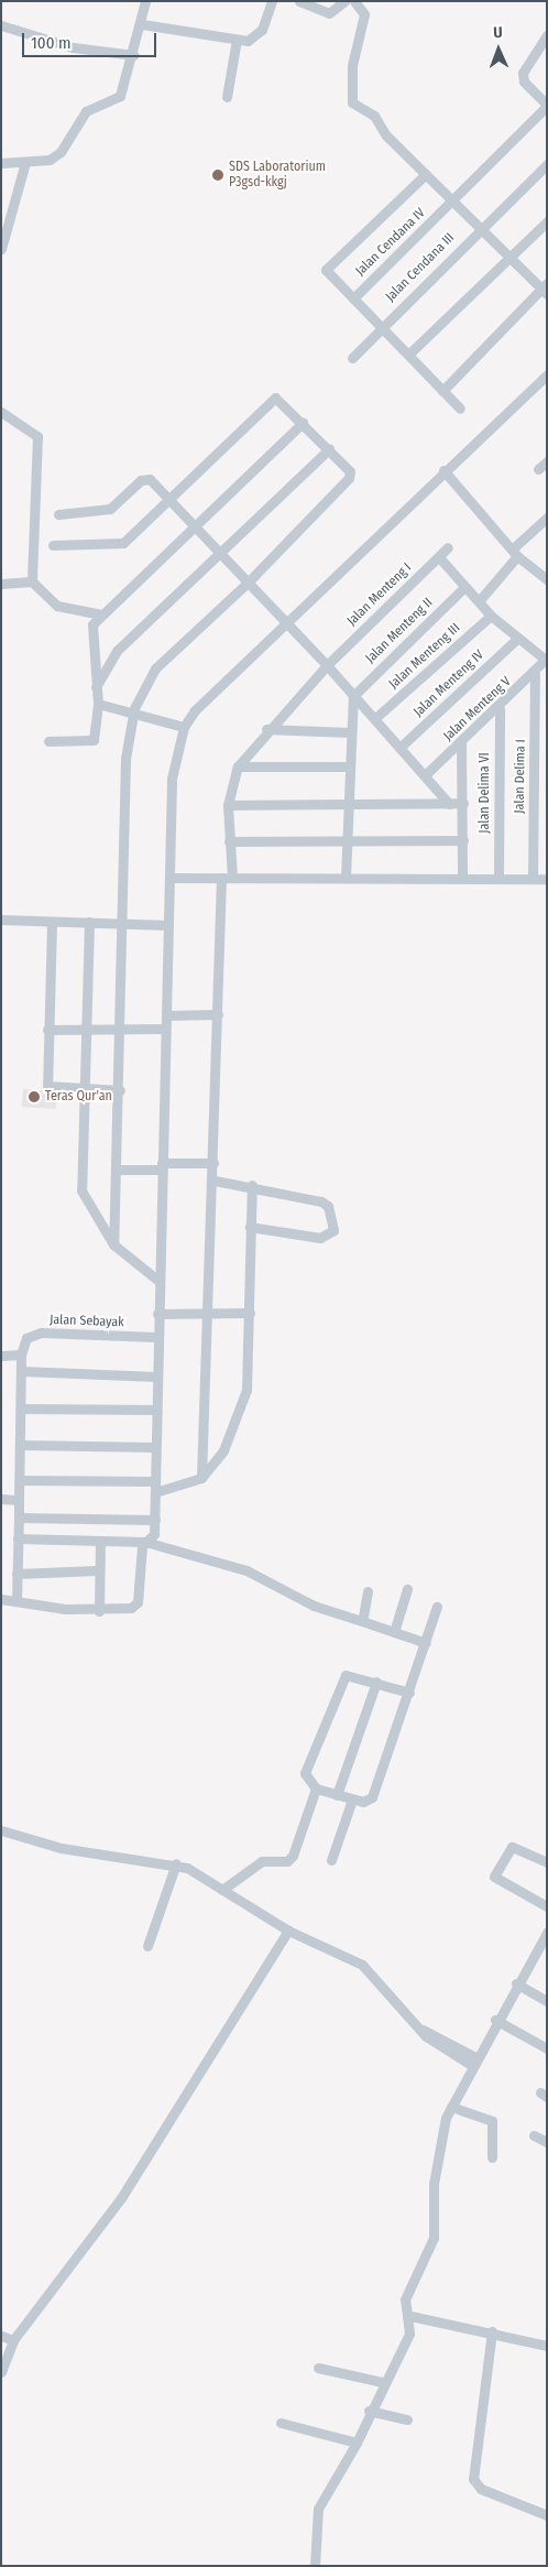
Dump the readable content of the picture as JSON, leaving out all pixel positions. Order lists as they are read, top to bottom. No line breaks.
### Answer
{"streets":{"street":["Jalan Cendana IV","Jalan Cendana III","Jalan Menteng I","Jalan Menteng II","Jalan Menteng III","Jalan Menteng IV","Jalan Menteng V","Jalan Delima I","Jalan Delima VI","Jalan Sebayak"]},"crossings":[["Jalan Menteng V","Jalan Delima I"],["Jalan Menteng V","Jalan Delima VI"]],"places":["SDS Laboratorium P3gsd-kkgj","Teras Qur'an"],"scale_bar":"100 m","north":"top"}
